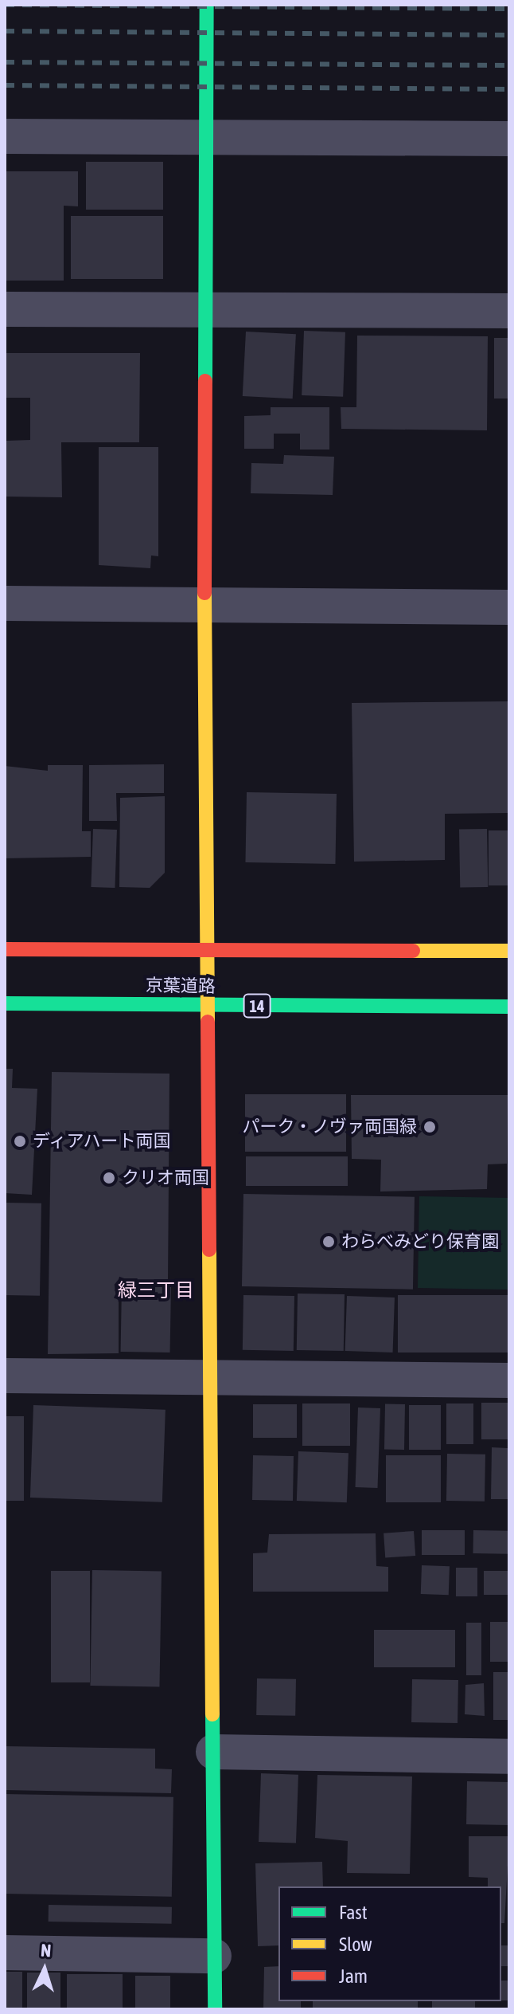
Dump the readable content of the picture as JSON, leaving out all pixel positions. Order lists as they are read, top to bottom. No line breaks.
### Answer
{"streets":{"main road":["京葉道路","14"]},"districts":["緑三丁目"],"places":["パーク・ノヴァ両国緑","ディアハート両国","クリオ両国","わらべみどり保育園"],"legend":["Fast","Slow","Jam"],"north":"top"}
